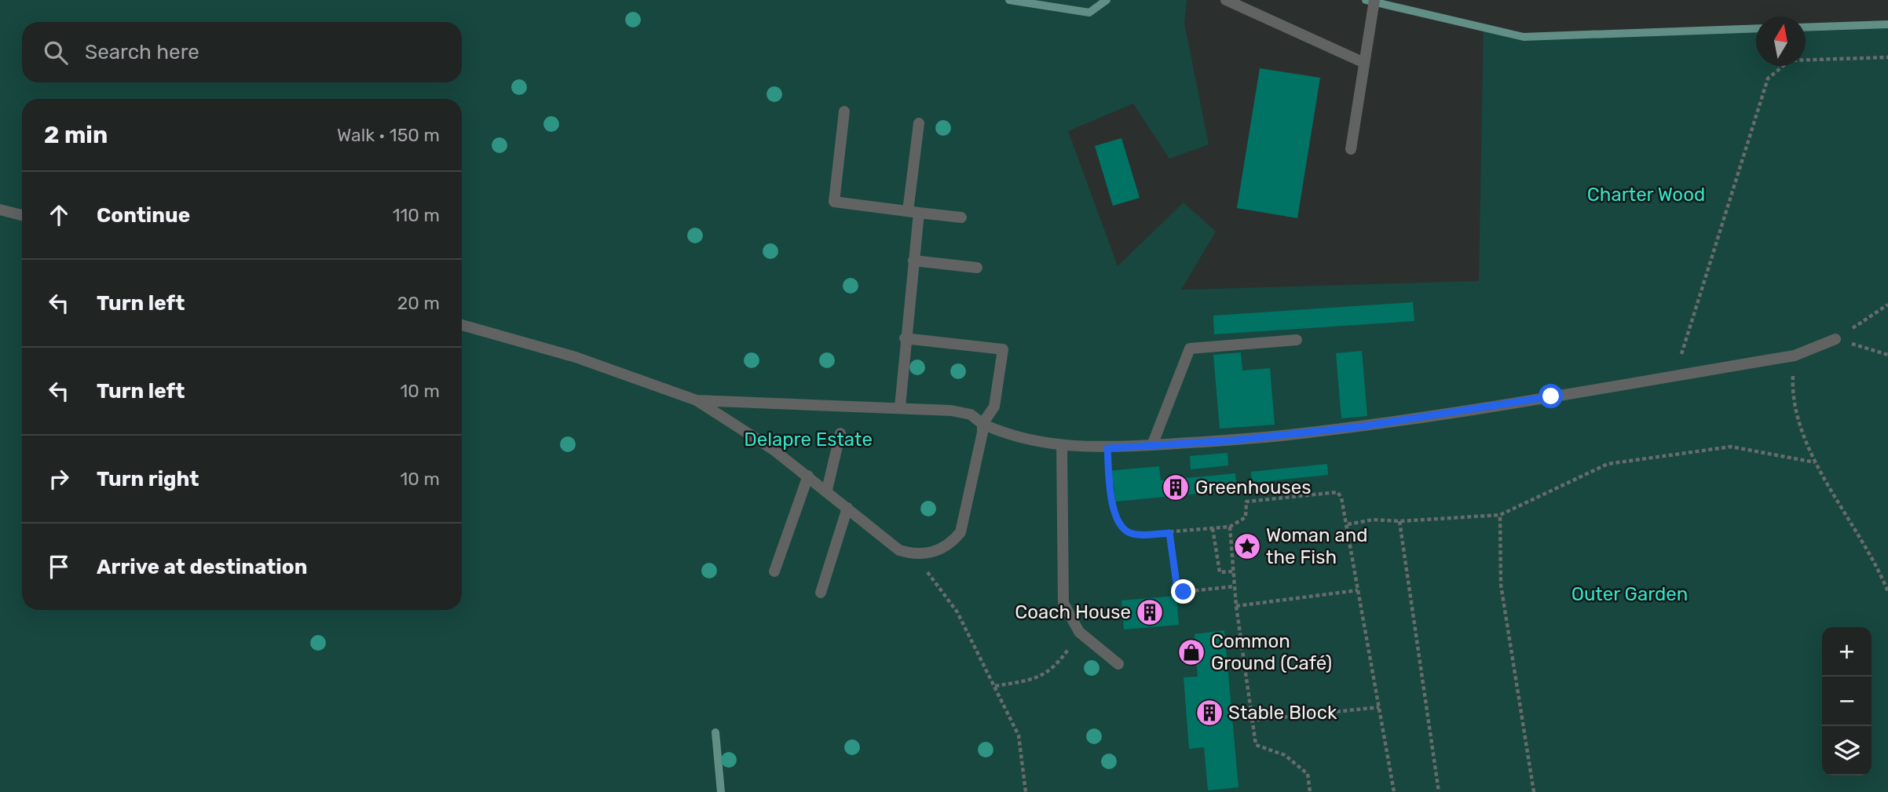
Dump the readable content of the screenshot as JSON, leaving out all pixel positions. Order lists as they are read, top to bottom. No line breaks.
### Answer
{"parks":["Charter Wood","Delapre Estate","Outer Garden"],"places":{"building":["Greenhouses","Coach House","Stable Block"],"place":["Woman and the Fish"],"shop":["Common Ground (Café)"]},"north":"top","page":{"search":"Search here","heading":["2 min","Walk · 150 m"],"list":[["Continue","110 m"],["Turn left","20 m"],["Turn left","10 m"],["Turn right","10 m"],"Arrive at destination"],"map_buttons":["+","−"]}}
